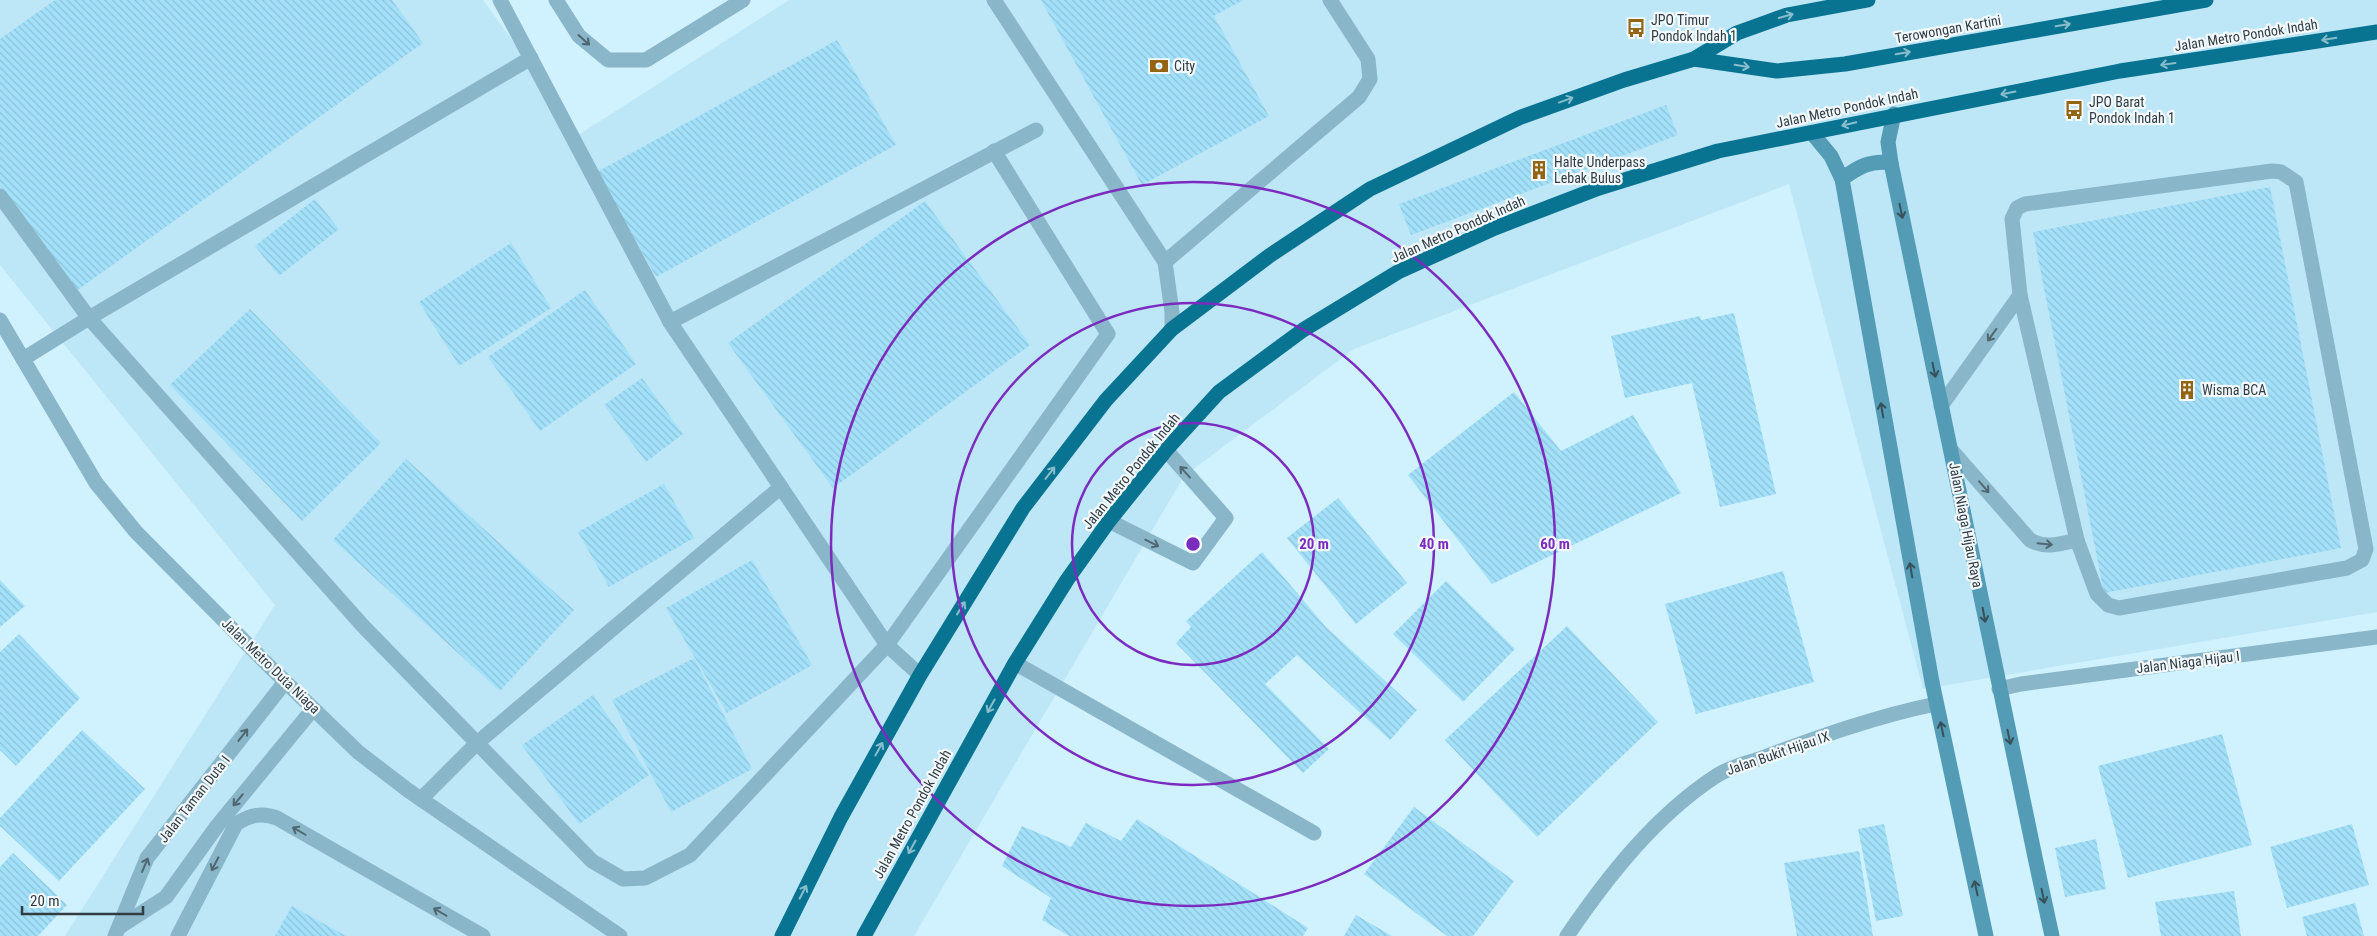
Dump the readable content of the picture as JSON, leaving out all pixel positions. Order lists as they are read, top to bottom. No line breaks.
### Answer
{"streets":{"highway":["Terowongan Kartini","Jalan Metro Pondok Indah"],"street":["Jalan Niaga Hijau Raya","Jalan Niaga Hijau I","Jalan Metro Duta Niaga","Jalan Bukit Hijau IX","Jalan Taman Duta I"]},"crossings":[["Jalan Metro Pondok Indah","Jalan Niaga Hijau Raya"],["Jalan Niaga Hijau Raya","Jalan Niaga Hijau I"],["Jalan Metro Duta Niaga","Jalan Taman Duta I"]],"one_way":["Jalan Metro Pondok Indah"],"places":{"bus stop":["JPO Timur Pondok Indah 1","JPO Barat Pondok Indah 1"],"bank":["City"],"building":["Halte Underpass Lebak Bulus","Wisma BCA"]},"scale_bar":"20 m","rings":["20 m","40 m","60 m"]}
